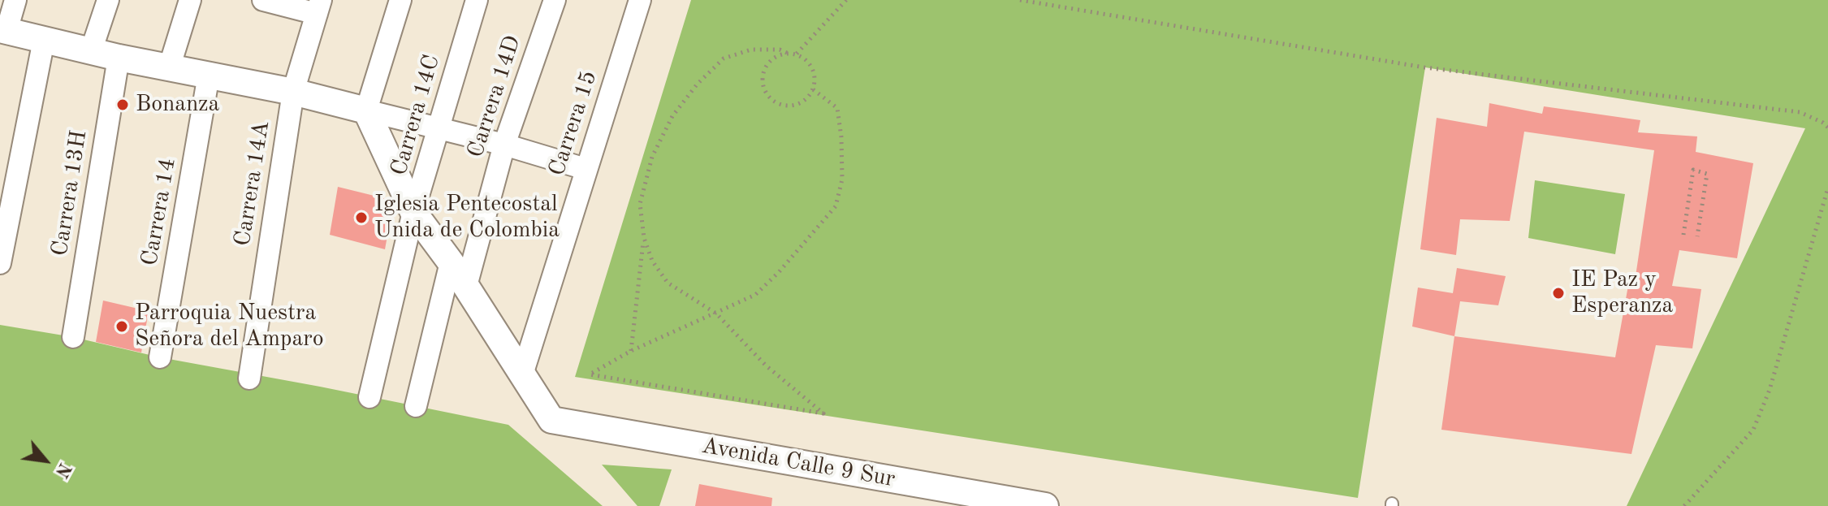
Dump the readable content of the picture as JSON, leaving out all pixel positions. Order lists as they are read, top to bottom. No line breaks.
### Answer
{"streets":{"street":["Carrera 14D","Carrera 14C","Carrera 15","Carrera 14A","Carrera 13H","Carrera 14","Avenida Calle 9 Sur"]},"crossings":[["Carrera 15","Avenida Calle 9 Sur"]],"places":["Bonanza","Iglesia Pentecostal Unida de Colombia","IE Paz y Esperanza","Parroquia Nuestra Señora del Amparo"],"north":"bottom right"}
